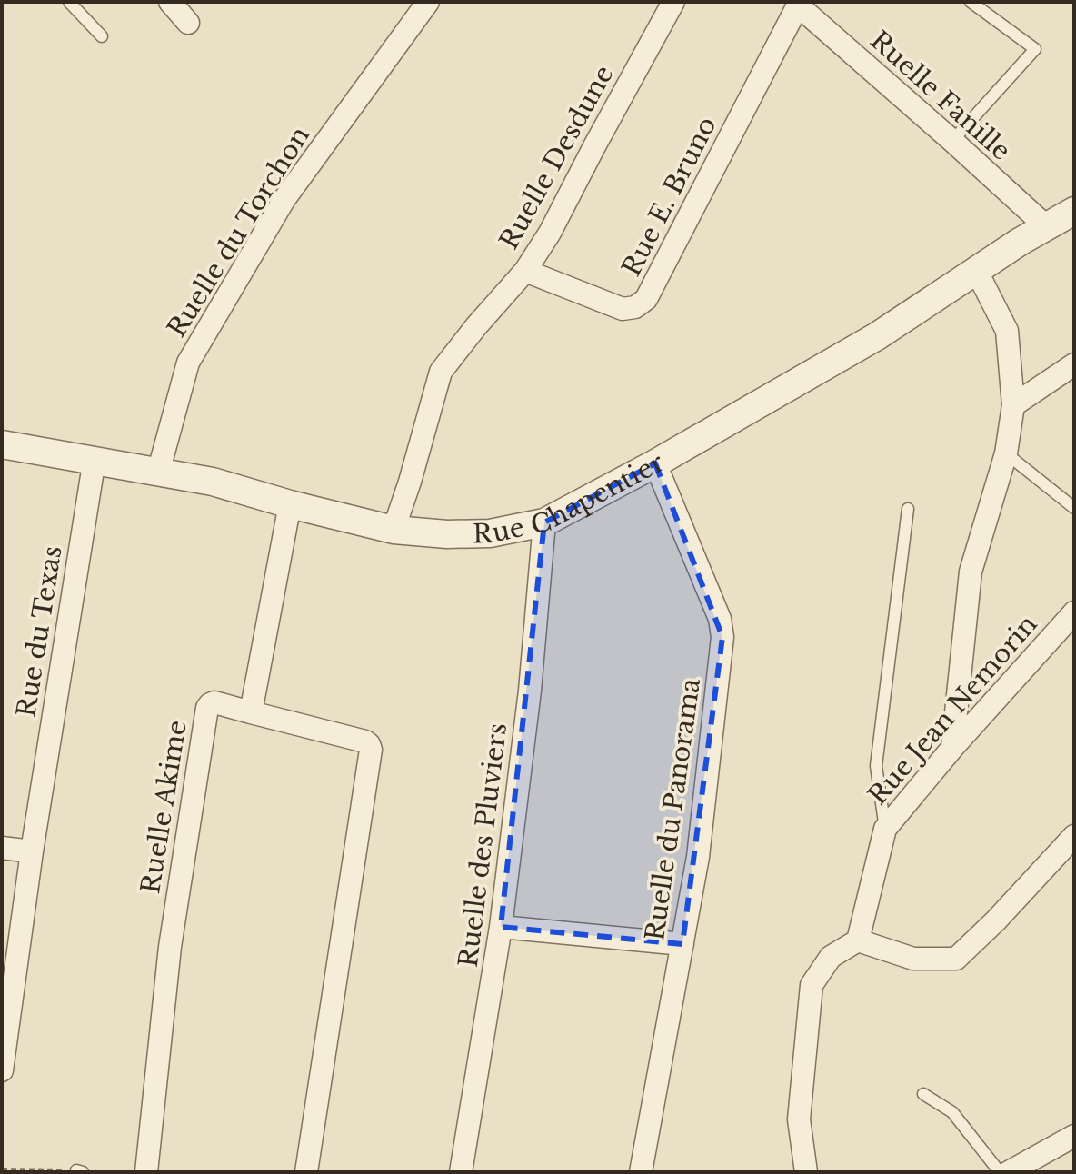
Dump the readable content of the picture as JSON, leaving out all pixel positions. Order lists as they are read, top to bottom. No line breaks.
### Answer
{"streets":{"street":["Ruelle Fanille","Ruelle Desdune","Rue E. Bruno","Ruelle du Torchon","Rue Chapentier","Rue du Texas","Rue Jean Nemorin","Ruelle Akime","Ruelle du Panorama","Ruelle des Pluviers"]},"crossings":[["Ruelle Fanille","Rue E. Bruno"],["Ruelle Fanille","Rue Chapentier"],["Ruelle Desdune","Rue E. Bruno"],["Ruelle Desdune","Rue Chapentier"],["Ruelle du Torchon","Rue Chapentier"],["Rue Chapentier","Rue du Texas"],["Rue Chapentier","Ruelle du Panorama"],["Rue Chapentier","Ruelle des Pluviers"]]}
